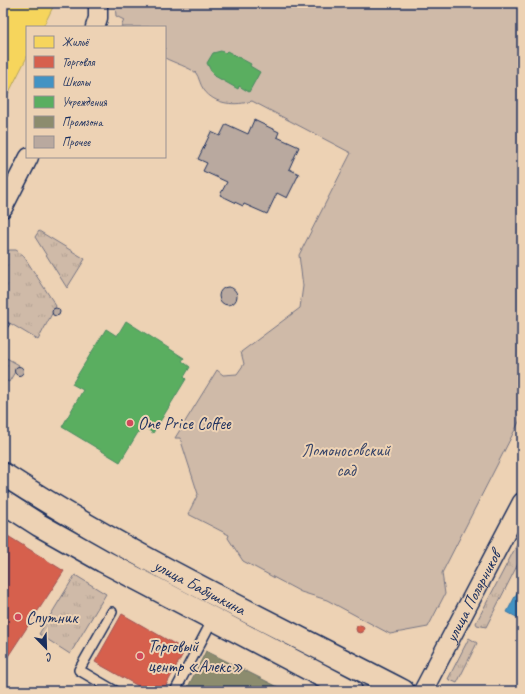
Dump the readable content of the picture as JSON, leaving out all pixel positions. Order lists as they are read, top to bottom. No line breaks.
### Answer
{"streets":{"street":["улица Бабушкина","улица Полярников"]},"parks":["Ломоносовский сад"],"places":["One Price Coffee","Спутник","Торговый центр «Алекс»"],"legend":["Жильё","Торговля","Школы","Учреждения","Промзона","Прочее"],"north":"bottom right"}
